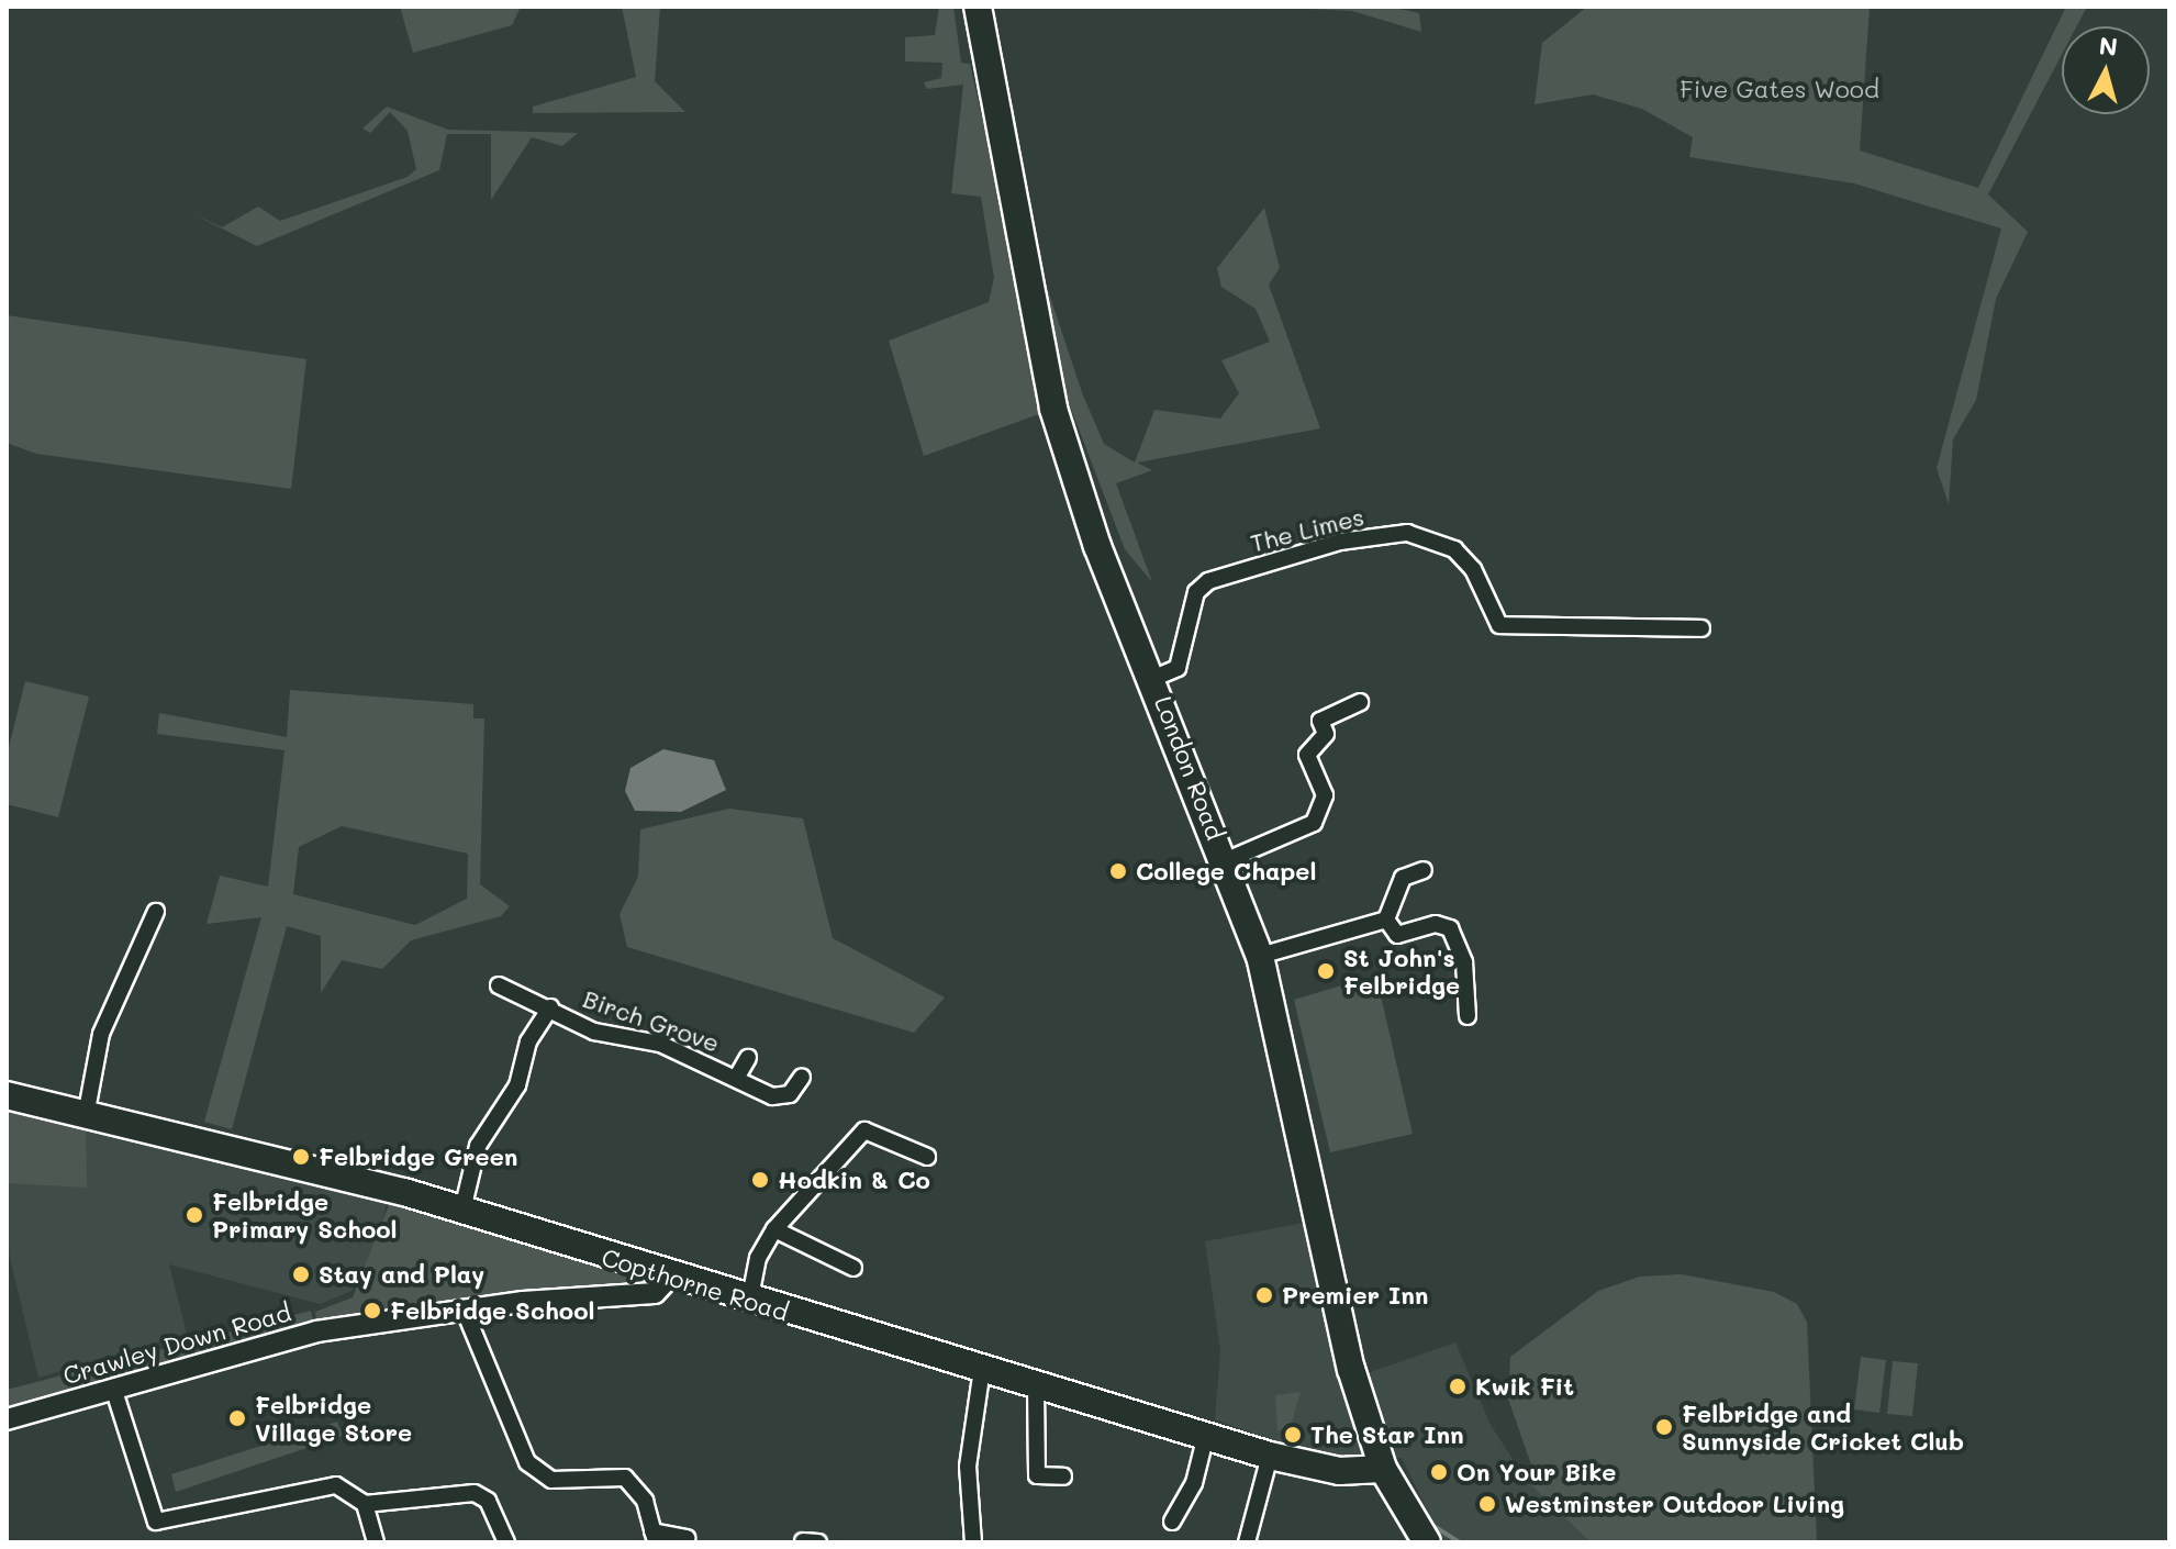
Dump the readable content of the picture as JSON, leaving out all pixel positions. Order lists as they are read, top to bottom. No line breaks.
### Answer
{"streets":{"highway":["London Road","Copthorne Road"],"street":["The Limes","Birch Grove","Crawley Down Road"]},"crossings":[["The Limes","London Road"],["London Road","Copthorne Road"],["Birch Grove","Copthorne Road"],["Copthorne Road","Crawley Down Road"]],"parks":["Five Gates Wood"],"places":["College Chapel","St John's Felbridge","Felbridge Green","Hodkin & Co","Felbridge Primary School","Stay and Play","Premier Inn","Felbridge School","Kwik Fit","Felbridge Village Store","Felbridge and Sunnyside Cricket Club","The Star Inn","On Your Bike","Westminster Outdoor Living"],"north":"top"}
